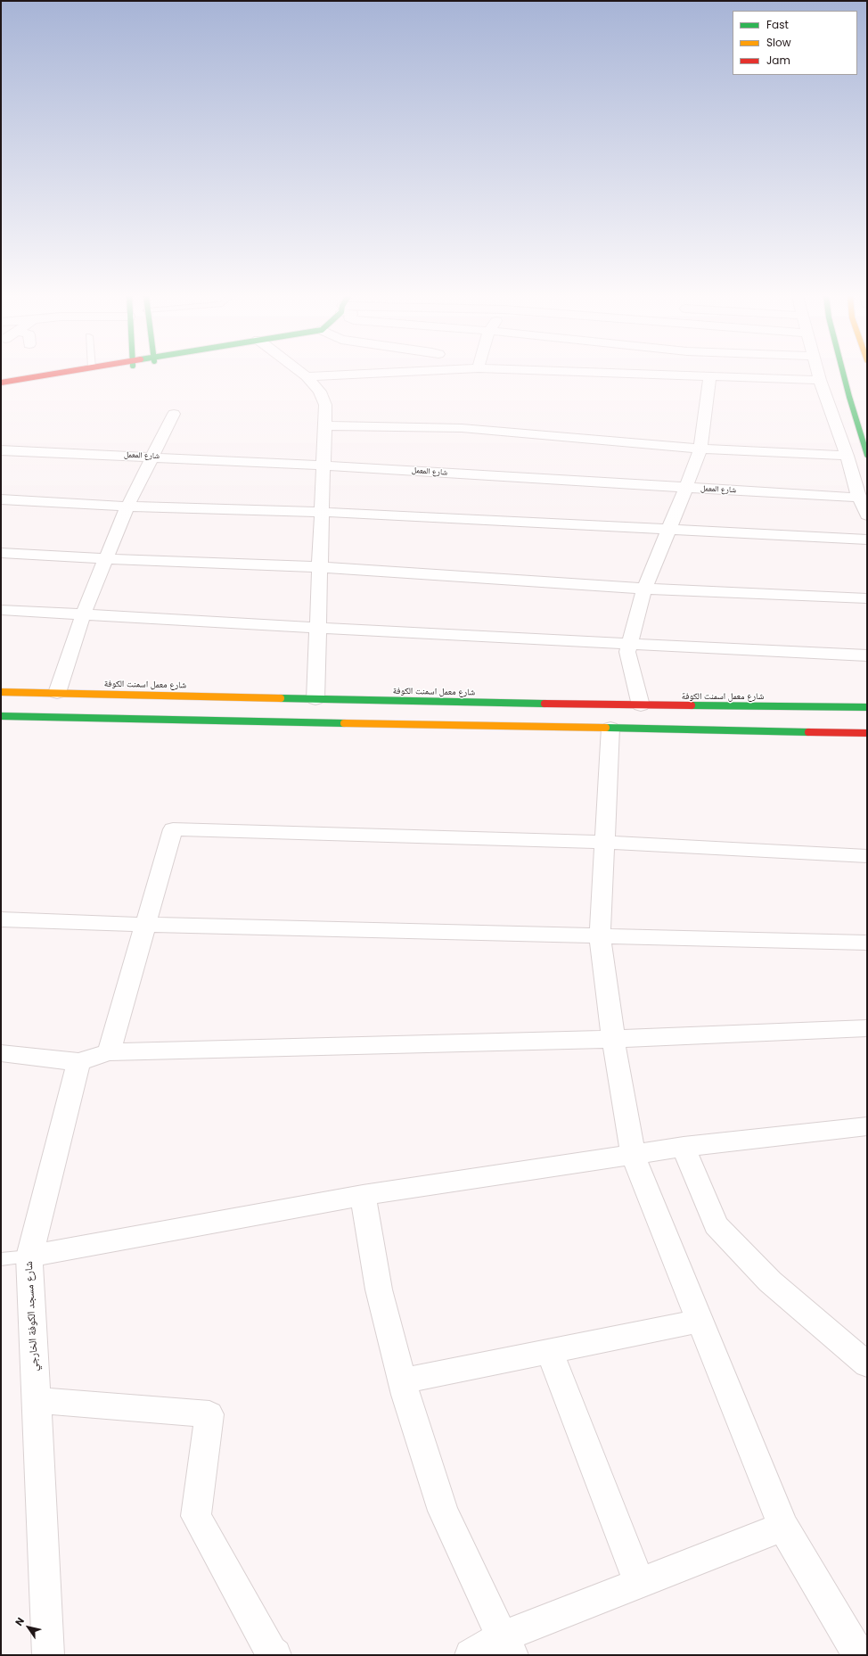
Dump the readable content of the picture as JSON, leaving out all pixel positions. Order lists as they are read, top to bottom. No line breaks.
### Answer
{"streets":{"street":["شارع المعمل","شارع معمل اسمنت الكوفة","شارع مسجد الكوفة الخارجي"]},"legend":["Fast","Slow","Jam"],"north":"top left"}
